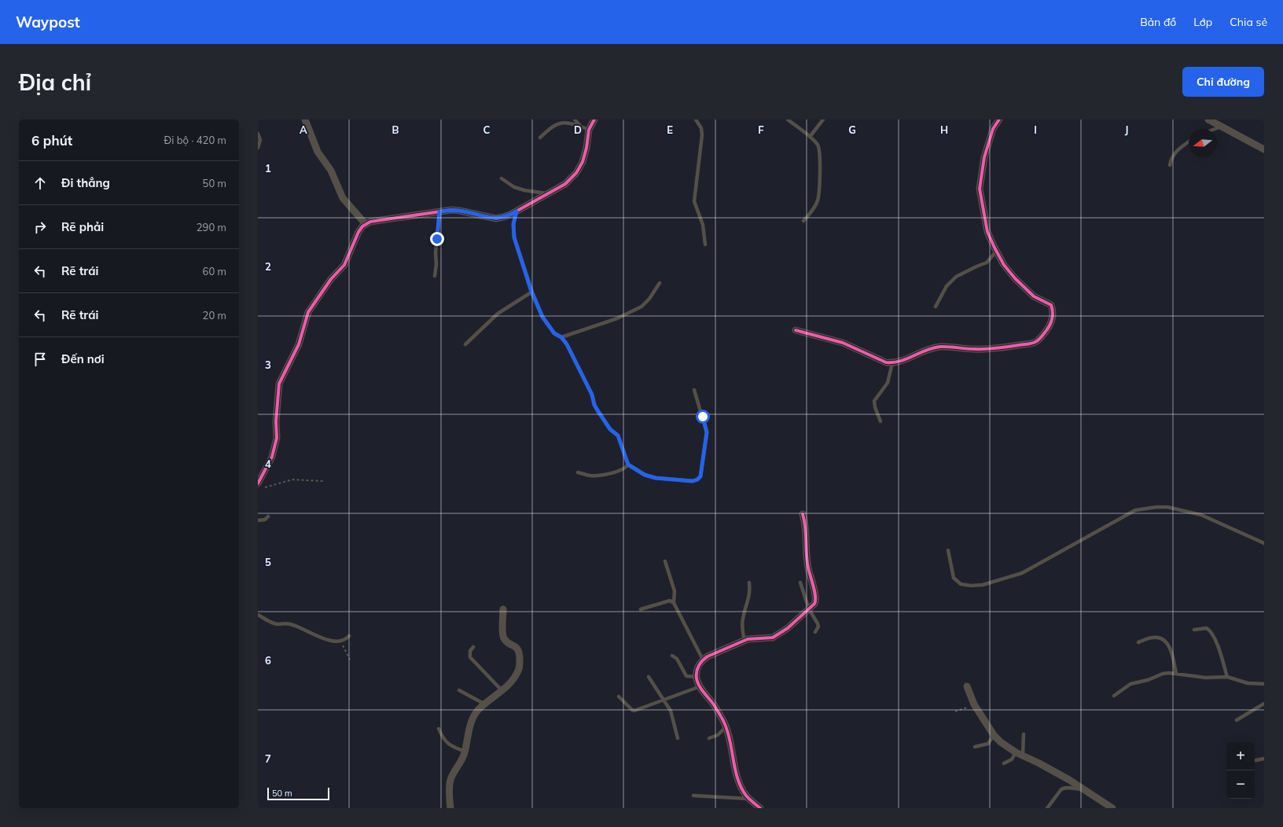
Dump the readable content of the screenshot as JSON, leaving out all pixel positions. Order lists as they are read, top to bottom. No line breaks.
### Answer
{"scale_bar":"50 m","north":"left","page":{"header":"Waypost","nav":["Bản đồ","Lớp","Chia sẻ"],"buttons":"Chỉ đường","title":"Địa chỉ","heading":["6 phút","Đi bộ · 420 m"],"list":[["Đi thẳng","50 m"],["Rẽ phải","290 m"],["Rẽ trái","60 m"],["Rẽ trái","20 m"],"Đến nơi"],"map_buttons":["+","−"],"scale":"50 m"},"grid":{"columns":["A","B","C","D","E","F","G","H","I","J"],"rows":["1","2","3","4","5","6","7"]}}
